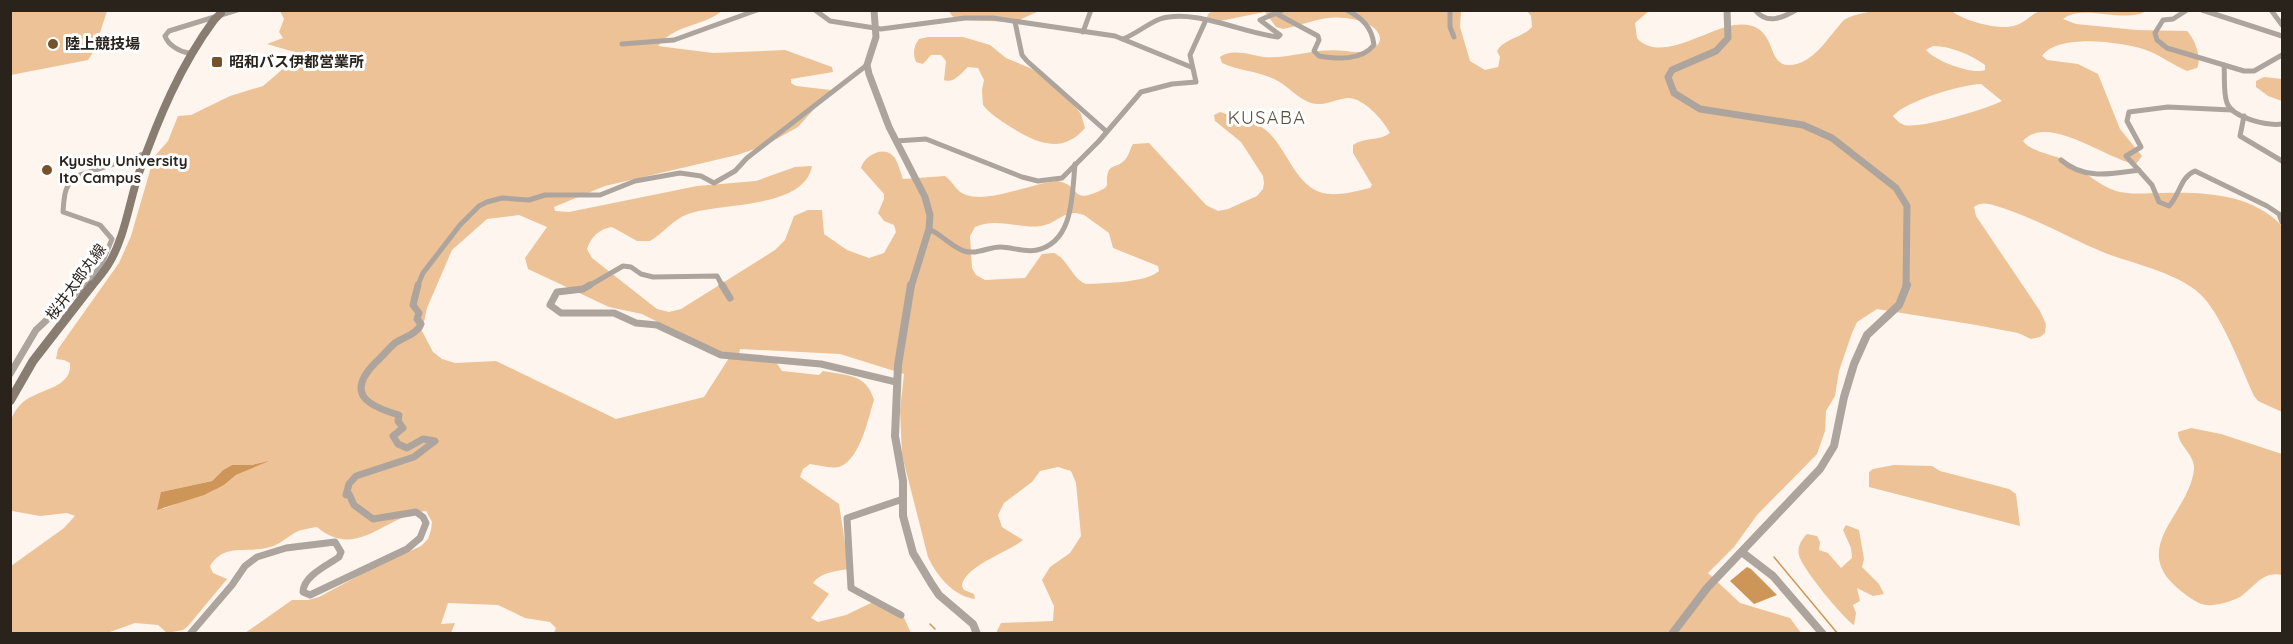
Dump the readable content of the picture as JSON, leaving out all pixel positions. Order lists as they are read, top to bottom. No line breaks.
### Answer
{"streets":{"main road":["桜井太郎丸線"]},"districts":["KUSABA"],"places":{"other":["陸上競技場","Kyushu University Ito Campus"],"transit":["昭和バス伊都営業所"]}}
